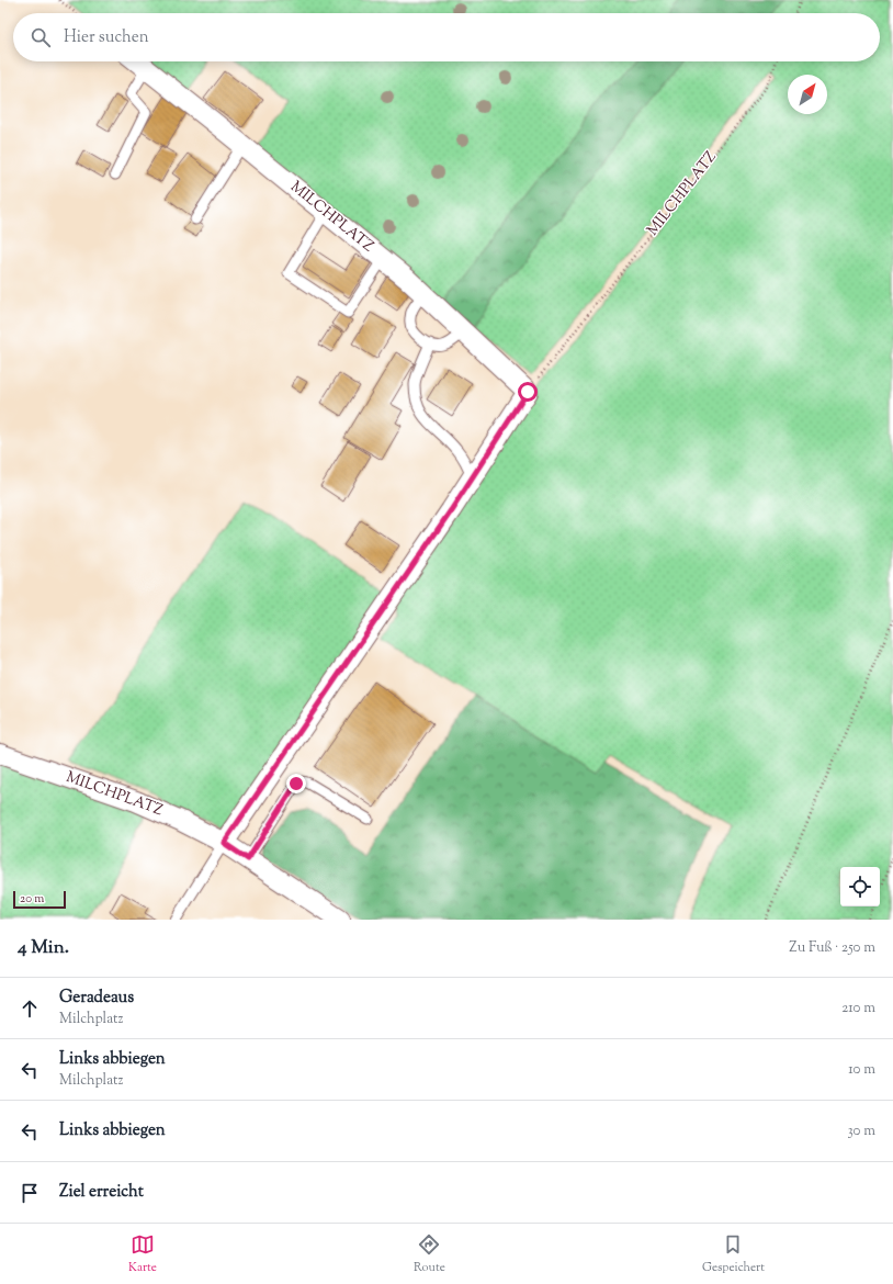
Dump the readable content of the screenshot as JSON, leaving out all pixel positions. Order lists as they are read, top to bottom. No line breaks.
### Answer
{"streets":{"street":["MILCHPLATZ"]},"scale_bar":"20 m","north":"top right","page":{"search":"Hier suchen","scale":"20 m","heading":["4 Min.","Zu Fuß · 250 m"],"list":[["Geradeaus","Milchplatz","210 m"],["Links abbiegen","Milchplatz","10 m"],["Links abbiegen","30 m"],"Ziel erreicht"],"nav":["Karte","Route","Gespeichert"]}}
